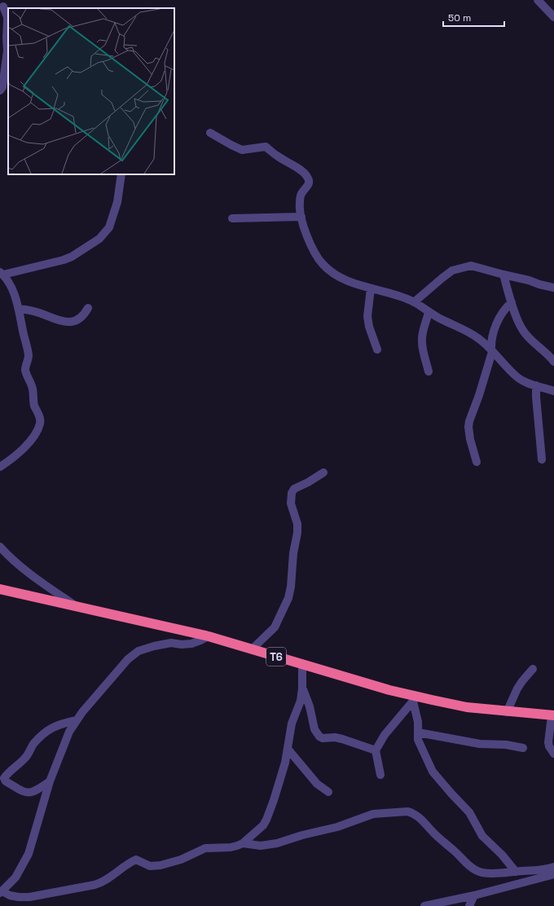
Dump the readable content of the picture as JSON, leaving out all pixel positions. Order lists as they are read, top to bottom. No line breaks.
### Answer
{"streets":{"highway":["T6"]},"scale_bar":"50 m"}
